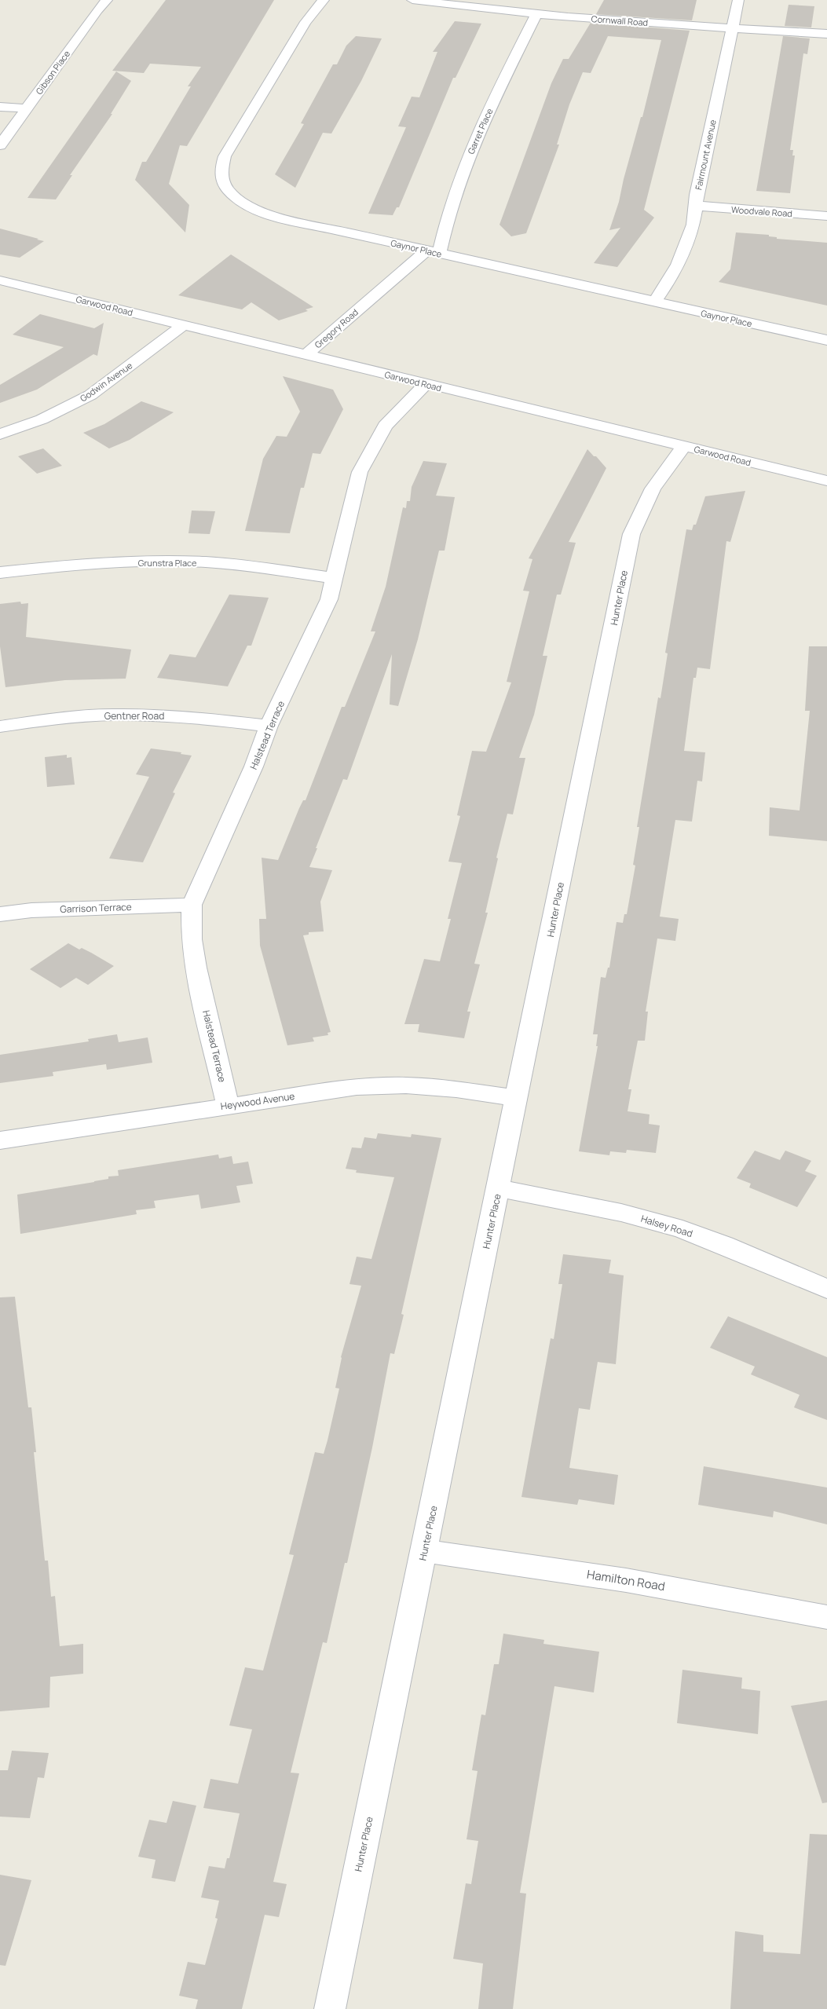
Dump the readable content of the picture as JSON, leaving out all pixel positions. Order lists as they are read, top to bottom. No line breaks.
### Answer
{"streets":{"street":["Cornwall Road","Gibson Place","Garret Place","Fairmount Avenue","Woodvale Road","Gaynor Place","Garwood Road","Gregory Road","Godwin Avenue","Grunstra Place","Hunter Place","Gentner Road","Halstead Terrace","Garrison Terrace","Heywood Avenue","Halsey Road","Hamilton Road"]},"crossings":[["Cornwall Road","Garret Place"],["Cornwall Road","Fairmount Avenue"],["Garret Place","Gaynor Place"],["Garret Place","Gregory Road"],["Fairmount Avenue","Woodvale Road"],["Fairmount Avenue","Gaynor Place"],["Gaynor Place","Gregory Road"],["Garwood Road","Gregory Road"],["Garwood Road","Godwin Avenue"],["Garwood Road","Hunter Place"],["Garwood Road","Halstead Terrace"],["Grunstra Place","Halstead Terrace"],["Hunter Place","Heywood Avenue"],["Hunter Place","Halsey Road"],["Hunter Place","Hamilton Road"],["Gentner Road","Halstead Terrace"],["Halstead Terrace","Garrison Terrace"],["Halstead Terrace","Heywood Avenue"]]}
